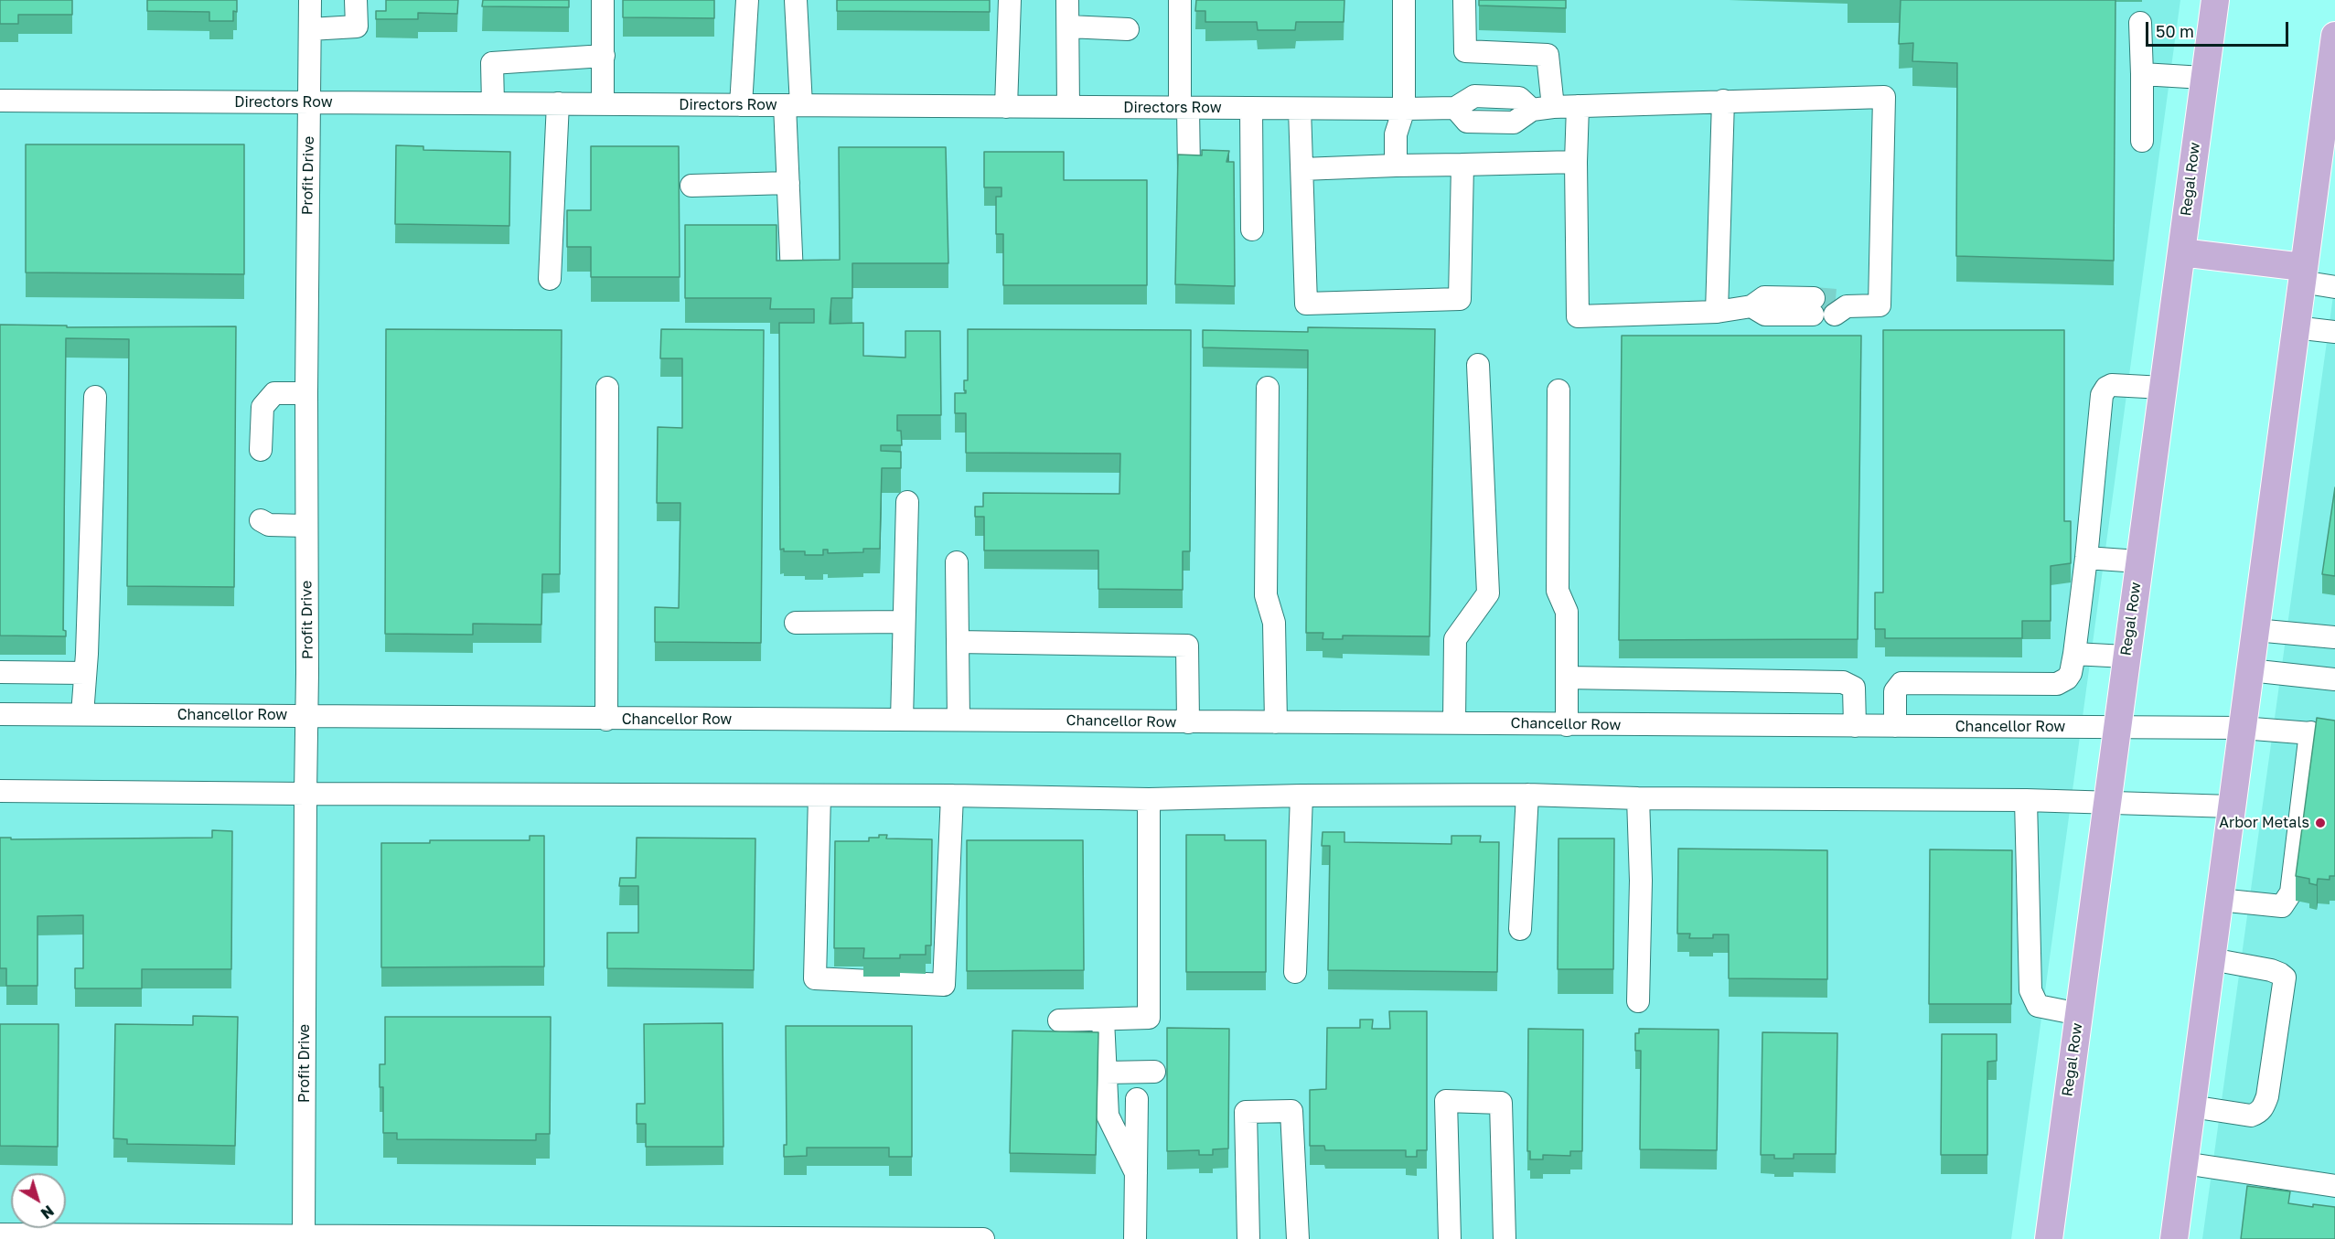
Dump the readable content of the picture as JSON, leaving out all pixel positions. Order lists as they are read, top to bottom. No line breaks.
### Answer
{"streets":{"main road":["Regal Row"],"street":["Directors Row","Profit Drive","Chancellor Row"]},"crossings":[["Directors Row","Profit Drive"],["Profit Drive","Chancellor Row"],["Regal Row","Chancellor Row"]],"places":["Arbor Metals"],"scale_bar":"50 m","north":"bottom right"}
